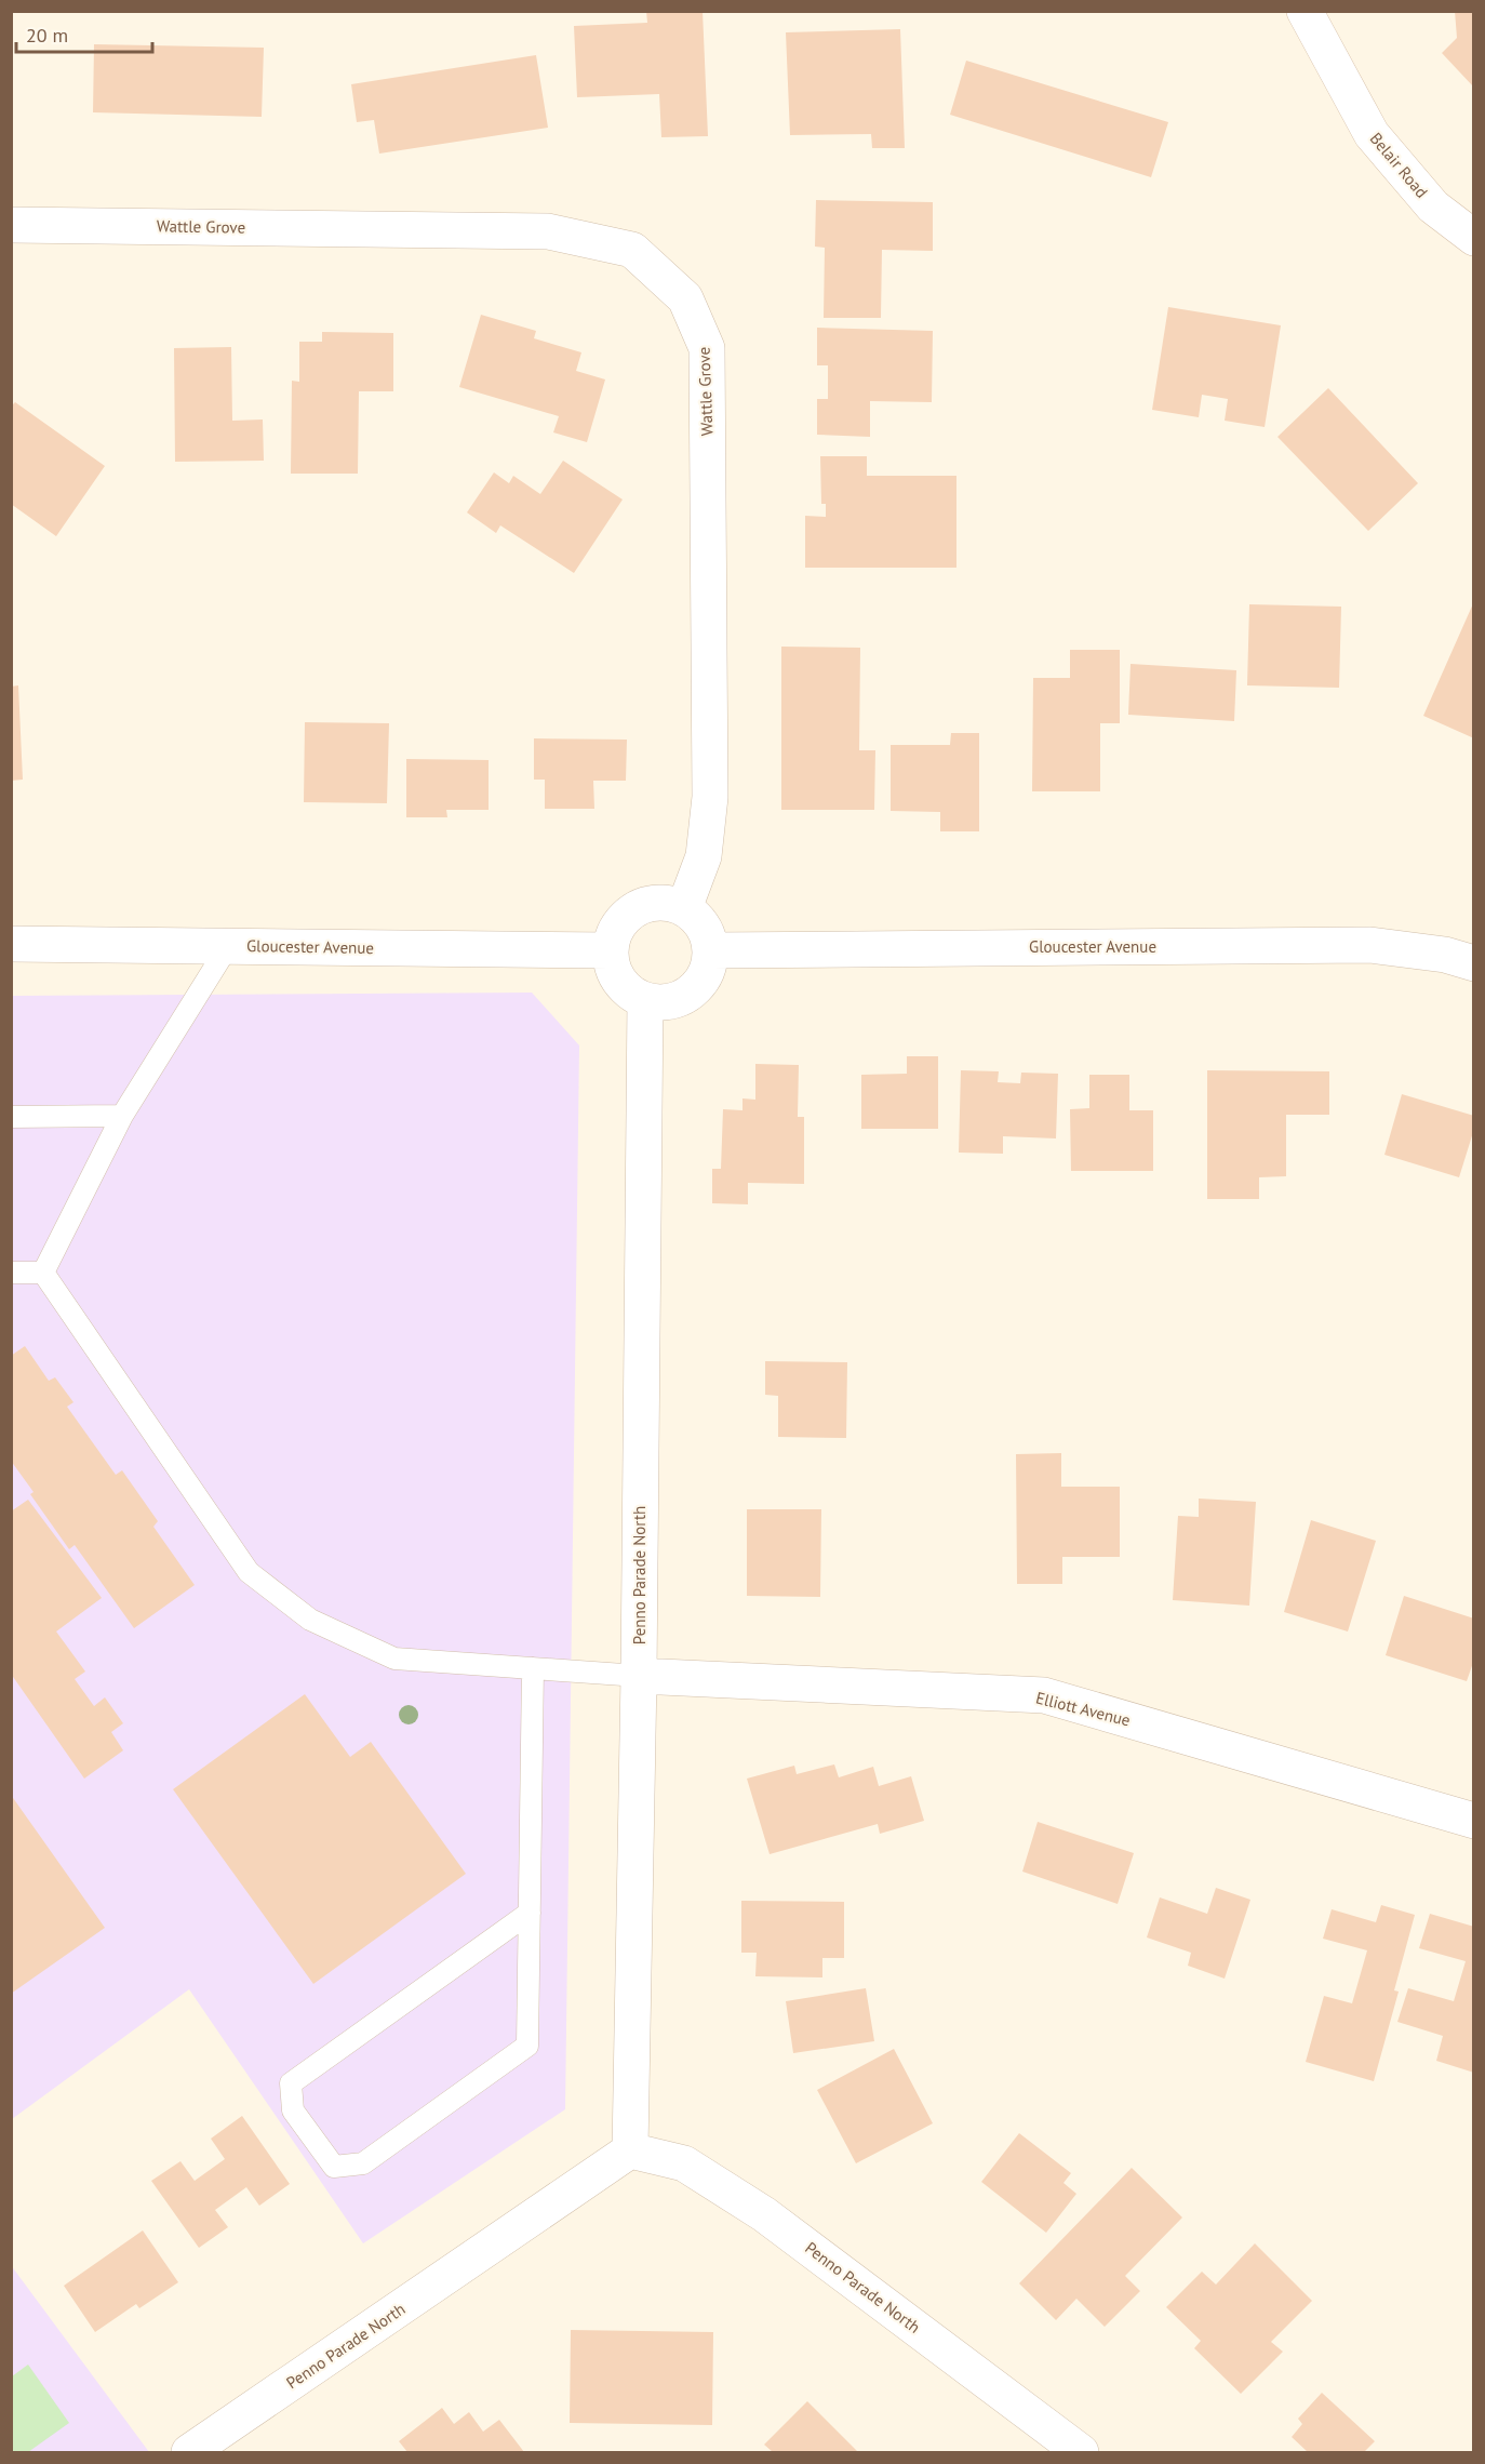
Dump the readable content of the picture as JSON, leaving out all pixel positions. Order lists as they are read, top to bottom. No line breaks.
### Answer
{"streets":{"street":["Belair Road","Wattle Grove","Gloucester Avenue","Penno Parade North","Elliott Avenue"]},"crossings":[["Wattle Grove","Gloucester Avenue"],["Wattle Grove","Penno Parade North"],["Gloucester Avenue","Penno Parade North"],["Penno Parade North","Elliott Avenue"]],"scale_bar":"20 m"}
